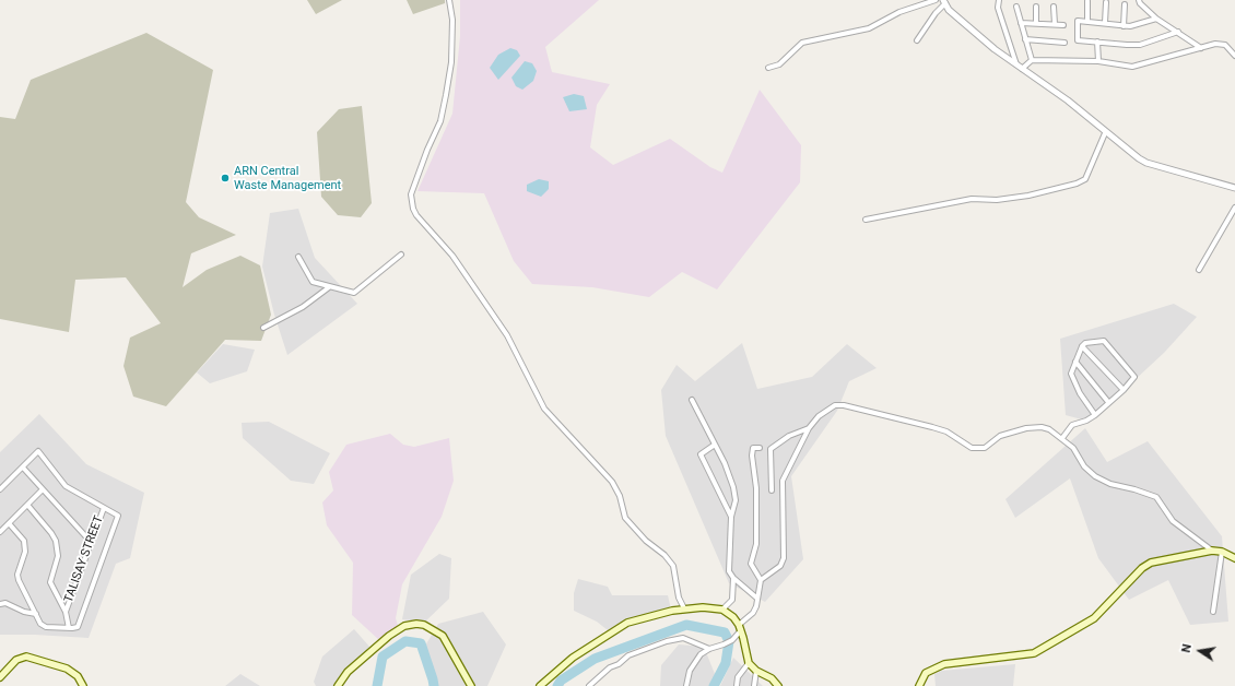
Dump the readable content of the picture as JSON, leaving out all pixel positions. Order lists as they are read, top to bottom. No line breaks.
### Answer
{"streets":{"street":["TALISAY STREET"]},"places":["ARN Central Waste Management"],"north":"left"}
